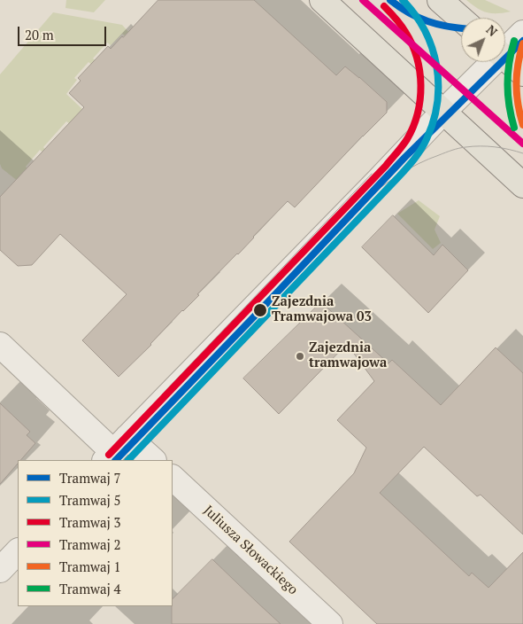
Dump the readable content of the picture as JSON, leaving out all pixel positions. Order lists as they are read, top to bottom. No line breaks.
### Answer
{"streets":{"street":["Juliusza Słowackiego"]},"places":["Zajezdnia Tramwajowa 03","Zajezdnia tramwajowa"],"lines":["tram line 7","tram line 5","tram line 2","tram line 3","tram line 4","tram line 1"],"legend":["Tramwaj 7","Tramwaj 5","Tramwaj 3","Tramwaj 2","Tramwaj 1","Tramwaj 4"],"scale_bar":"20 m","north":"top right"}
